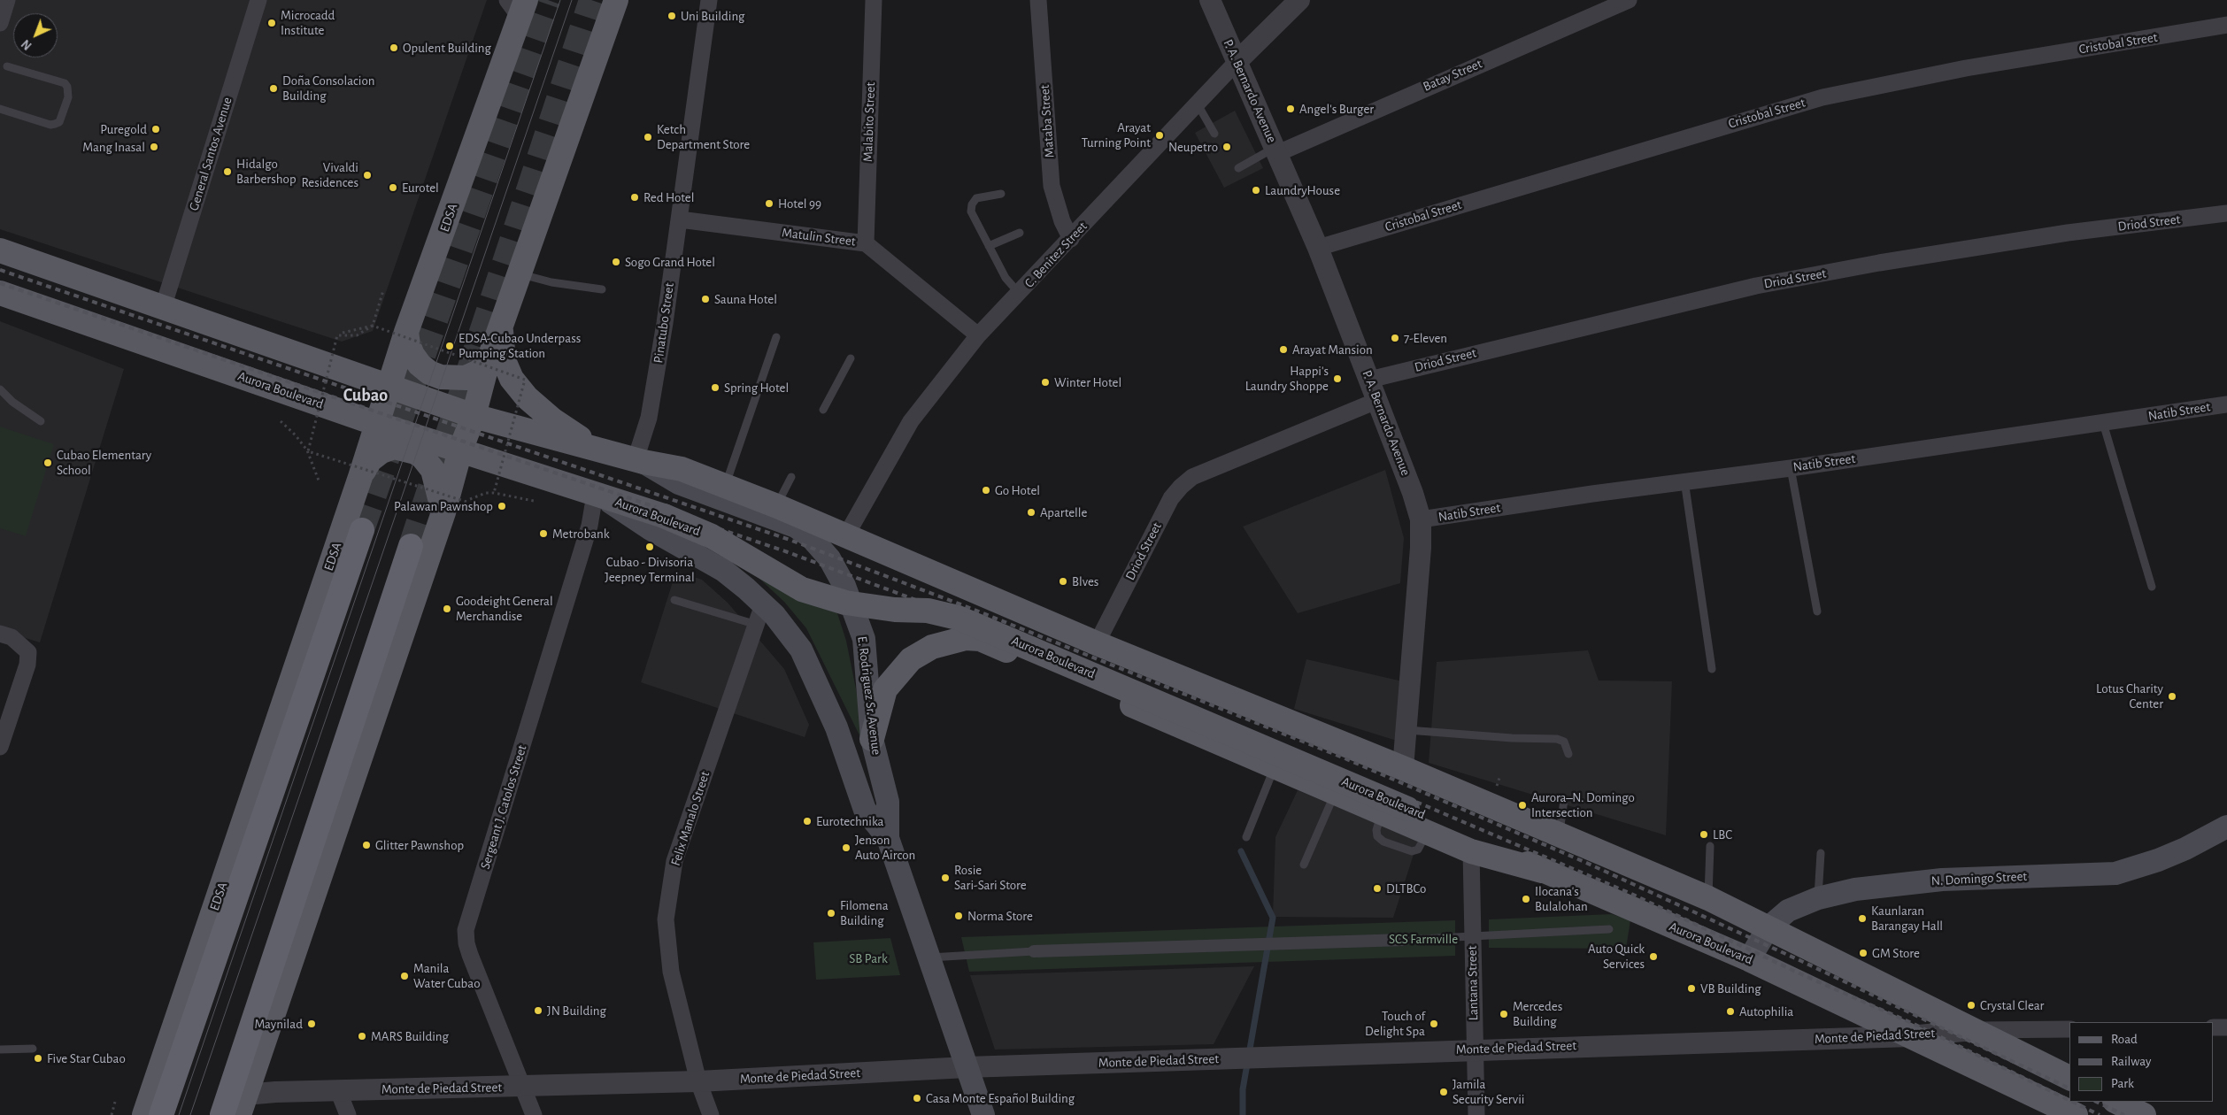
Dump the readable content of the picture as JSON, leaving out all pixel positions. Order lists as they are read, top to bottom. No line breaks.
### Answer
{"streets":{"highway":["EDSA"],"main road":["Aurora Boulevard","E. Rodriguez Sr. Avenue","N. Domingo Street"],"street":["Cristobal Street","Batay Street","P. A. Bernardo Avenue","Mataba Street","Malabito Street","General Santos Avenue","Driod Street","Matulin Street","C. Benitez Street","Pinatubo Street","Natib Street","Sergeant J. Catolos Street","Felix Manalo Street","Lantana Street","Monte de Piedad Street"]},"crossings":[["Cristobal Street","P. A. Bernardo Avenue"],["Batay Street","P. A. Bernardo Avenue"],["P. A. Bernardo Avenue","Driod Street"],["P. A. Bernardo Avenue","C. Benitez Street"],["P. A. Bernardo Avenue","Natib Street"],["Mataba Street","C. Benitez Street"],["Malabito Street","Matulin Street"],["EDSA","Aurora Boulevard"],["Matulin Street","C. Benitez Street"],["Matulin Street","Pinatubo Street"],["Aurora Boulevard","E. Rodriguez Sr. Avenue"],["Aurora Boulevard","Sergeant J. Catolos Street"],["Aurora Boulevard","N. Domingo Street"],["Aurora Boulevard","Monte de Piedad Street"],["E. Rodriguez Sr. Avenue","Sergeant J. Catolos Street"],["E. Rodriguez Sr. Avenue","Felix Manalo Street"],["E. Rodriguez Sr. Avenue","Monte de Piedad Street"],["Sergeant J. Catolos Street","Monte de Piedad Street"],["Felix Manalo Street","Monte de Piedad Street"],["Lantana Street","Monte de Piedad Street"]],"districts":["Cubao"],"parks":["SCS Farmville","SB Park"],"places":["Uni Building","Microcadd Institute","Opulent Building","Doña Consolacion Building","Angel's Burger","Puregold","Arayat Turning Point","Ketch Department Store","Mang Inasal","Neupetro","Hidalgo Barbershop","Vivaldi Residences","Eurotel","LaundryHouse","Red Hotel","Hotel 99","Sogo Grand Hotel","Sauna Hotel","7-Eleven","EDSA-Cubao Underpass Pumping Station","Arayat Mansion","Happi's Laundry Shoppe","Winter Hotel","Spring Hotel","Cubao Elementary School","Go Hotel","Palawan Pawnshop","Apartelle","Metrobank","Cubao - Divisoria Jeepney Terminal","Blves","Goodeight General Merchandise","Lotus Charity Center","Aurora–N. Domingo Intersection","Eurotechnika","LBC","Glitter Pawnshop","Jenson Auto Aircon","Rosie Sari-Sari Store","DLTBCo","Ilocana's Bulalohan","Filomena Building","Norma Store","Kaunlaran Barangay Hall","GM Store","Auto Quick Services","Manila Water Cubao","VB Building","Crystal Clear","JN Building","Autophilia","Mercedes Building","Maynilad","Touch of Delight Spa","MARS Building","Five Star Cubao","Jamila Security Servii","Casa Monte Español Building"],"legend":["Road","Railway","Park"],"north":"bottom left"}
